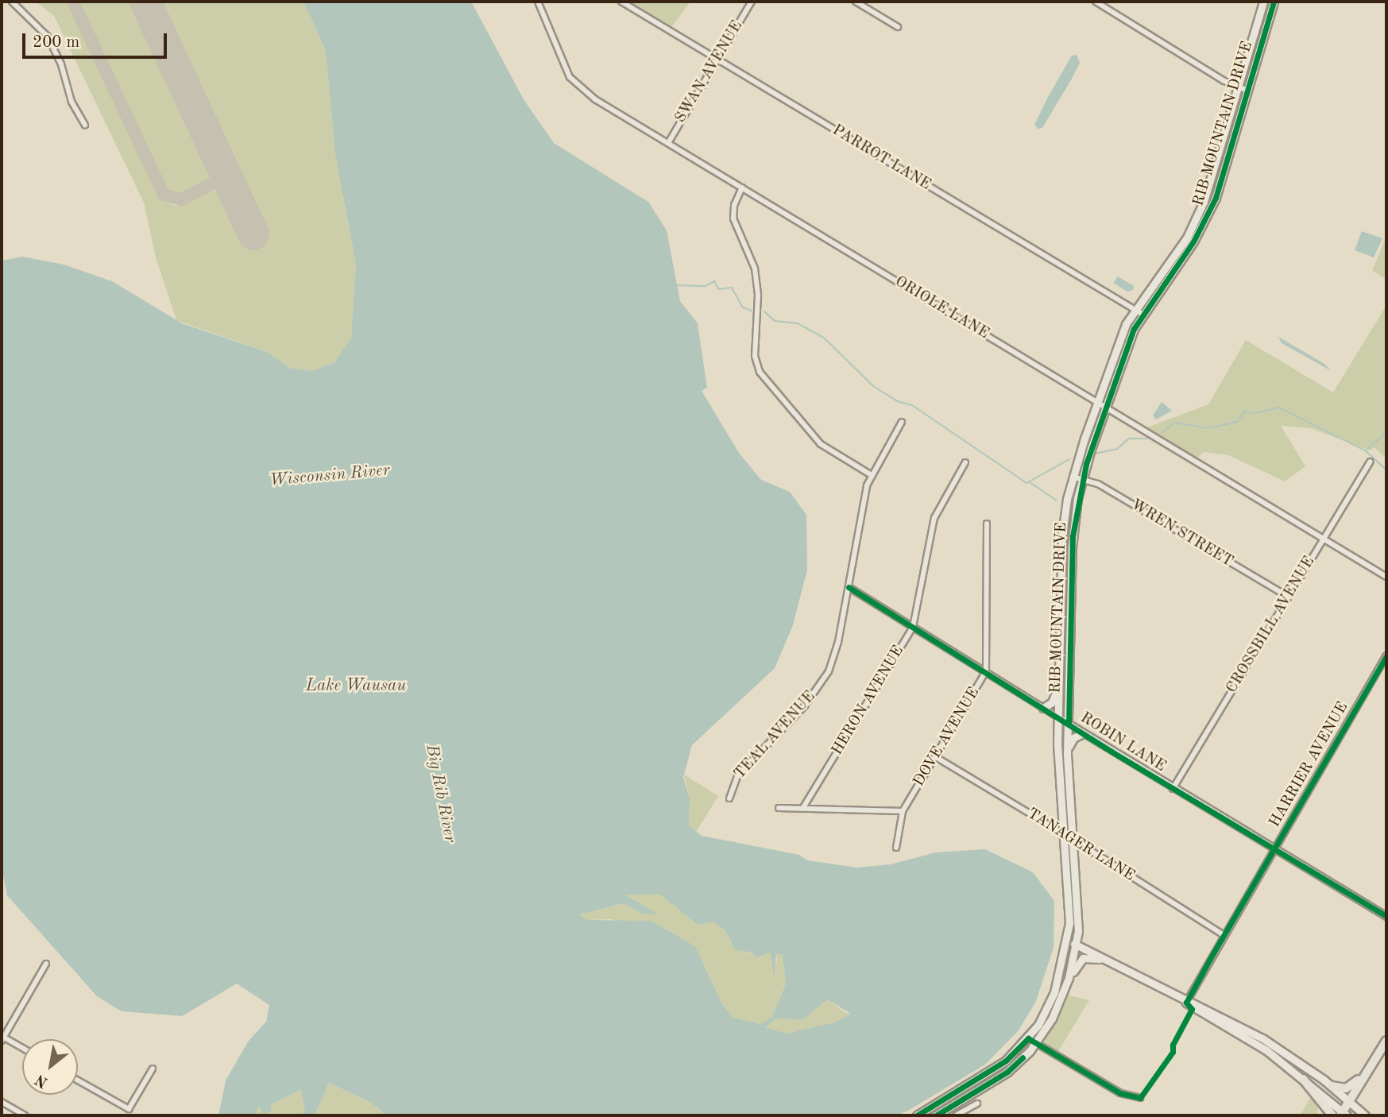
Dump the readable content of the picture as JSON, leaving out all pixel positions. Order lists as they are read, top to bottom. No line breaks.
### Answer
{"streets":{"main road":["RIB MOUNTAIN DRIVE"],"street":["SWAN AVENUE","PARROT LANE","ORIOLE LANE","WREN STREET","CROSSBILL AVENUE","HERON AVENUE","TEAL AVENUE","DOVE AVENUE","ROBIN LANE","HARRIER AVENUE","TANAGER LANE"]},"crossings":[["SWAN AVENUE","PARROT LANE"],["SWAN AVENUE","ORIOLE LANE"],["RIB MOUNTAIN DRIVE","PARROT LANE"],["RIB MOUNTAIN DRIVE","ORIOLE LANE"],["RIB MOUNTAIN DRIVE","WREN STREET"],["RIB MOUNTAIN DRIVE","ROBIN LANE"],["RIB MOUNTAIN DRIVE","TANAGER LANE"],["ORIOLE LANE","CROSSBILL AVENUE"],["WREN STREET","CROSSBILL AVENUE"],["CROSSBILL AVENUE","ROBIN LANE"],["HERON AVENUE","ROBIN LANE"],["TEAL AVENUE","ROBIN LANE"],["DOVE AVENUE","ROBIN LANE"],["DOVE AVENUE","TANAGER LANE"],["ROBIN LANE","HARRIER AVENUE"],["HARRIER AVENUE","TANAGER LANE"]],"water":["Wisconsin River","Lake Wausau","Big Rib River"],"scale_bar":"200 m","north":"bottom left"}
